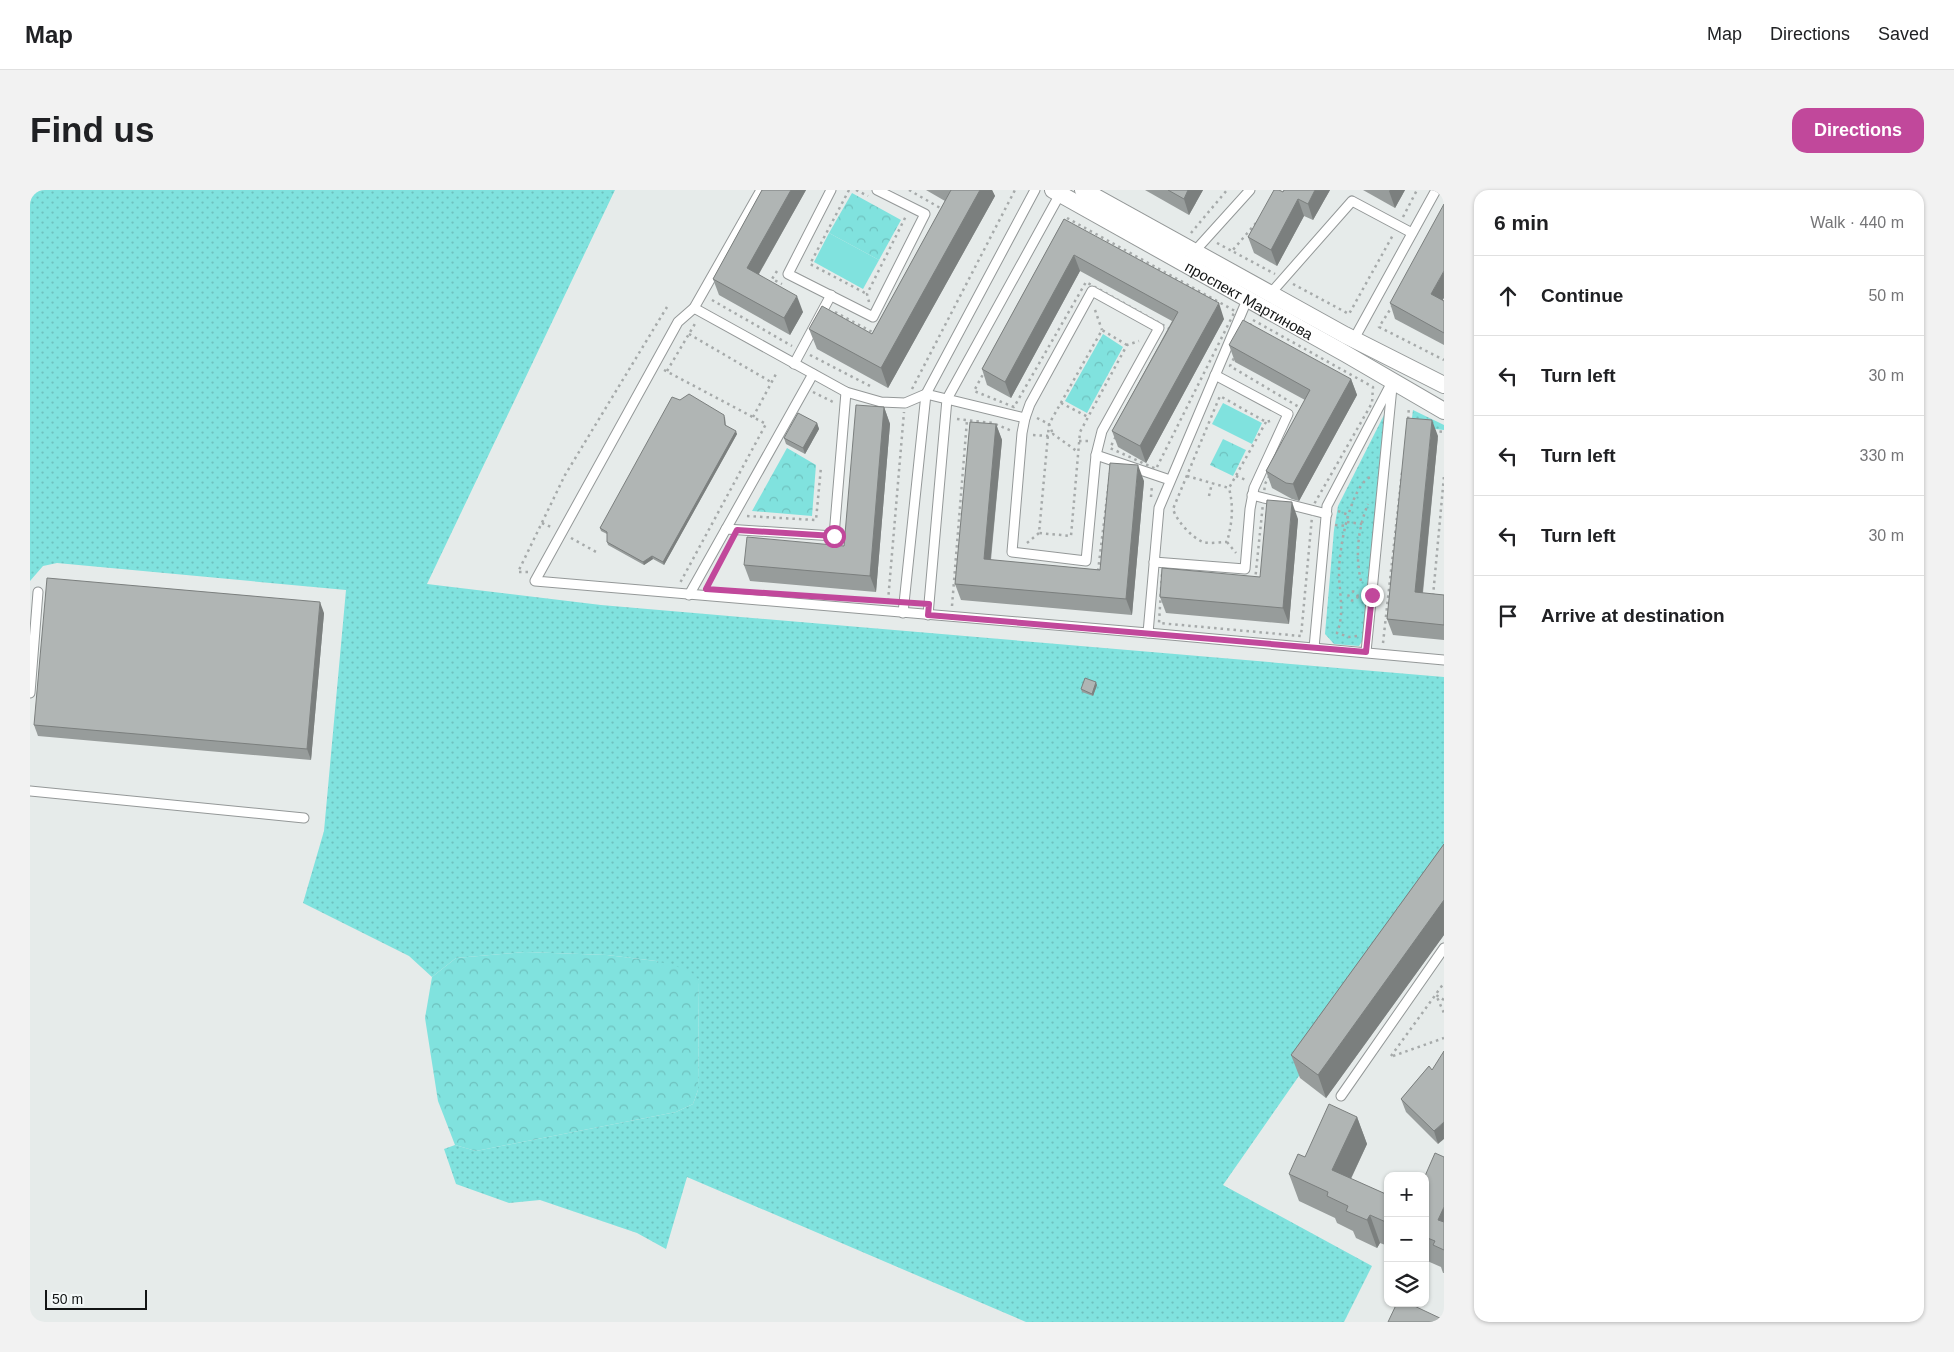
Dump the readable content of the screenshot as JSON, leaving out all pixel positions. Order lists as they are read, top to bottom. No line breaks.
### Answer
{"streets":{"street":["проспект Мартинова"]},"scale_bar":"50 m","page":{"header":"Map","nav":["Map","Directions","Saved"],"buttons":"Directions","title":"Find us","heading":["6 min","Walk · 440 m"],"list":[["Continue","50 m"],["Turn left","30 m"],["Turn left","330 m"],["Turn left","30 m"],"Arrive at destination"],"map_buttons":["+","−"],"scale":"50 m"}}
